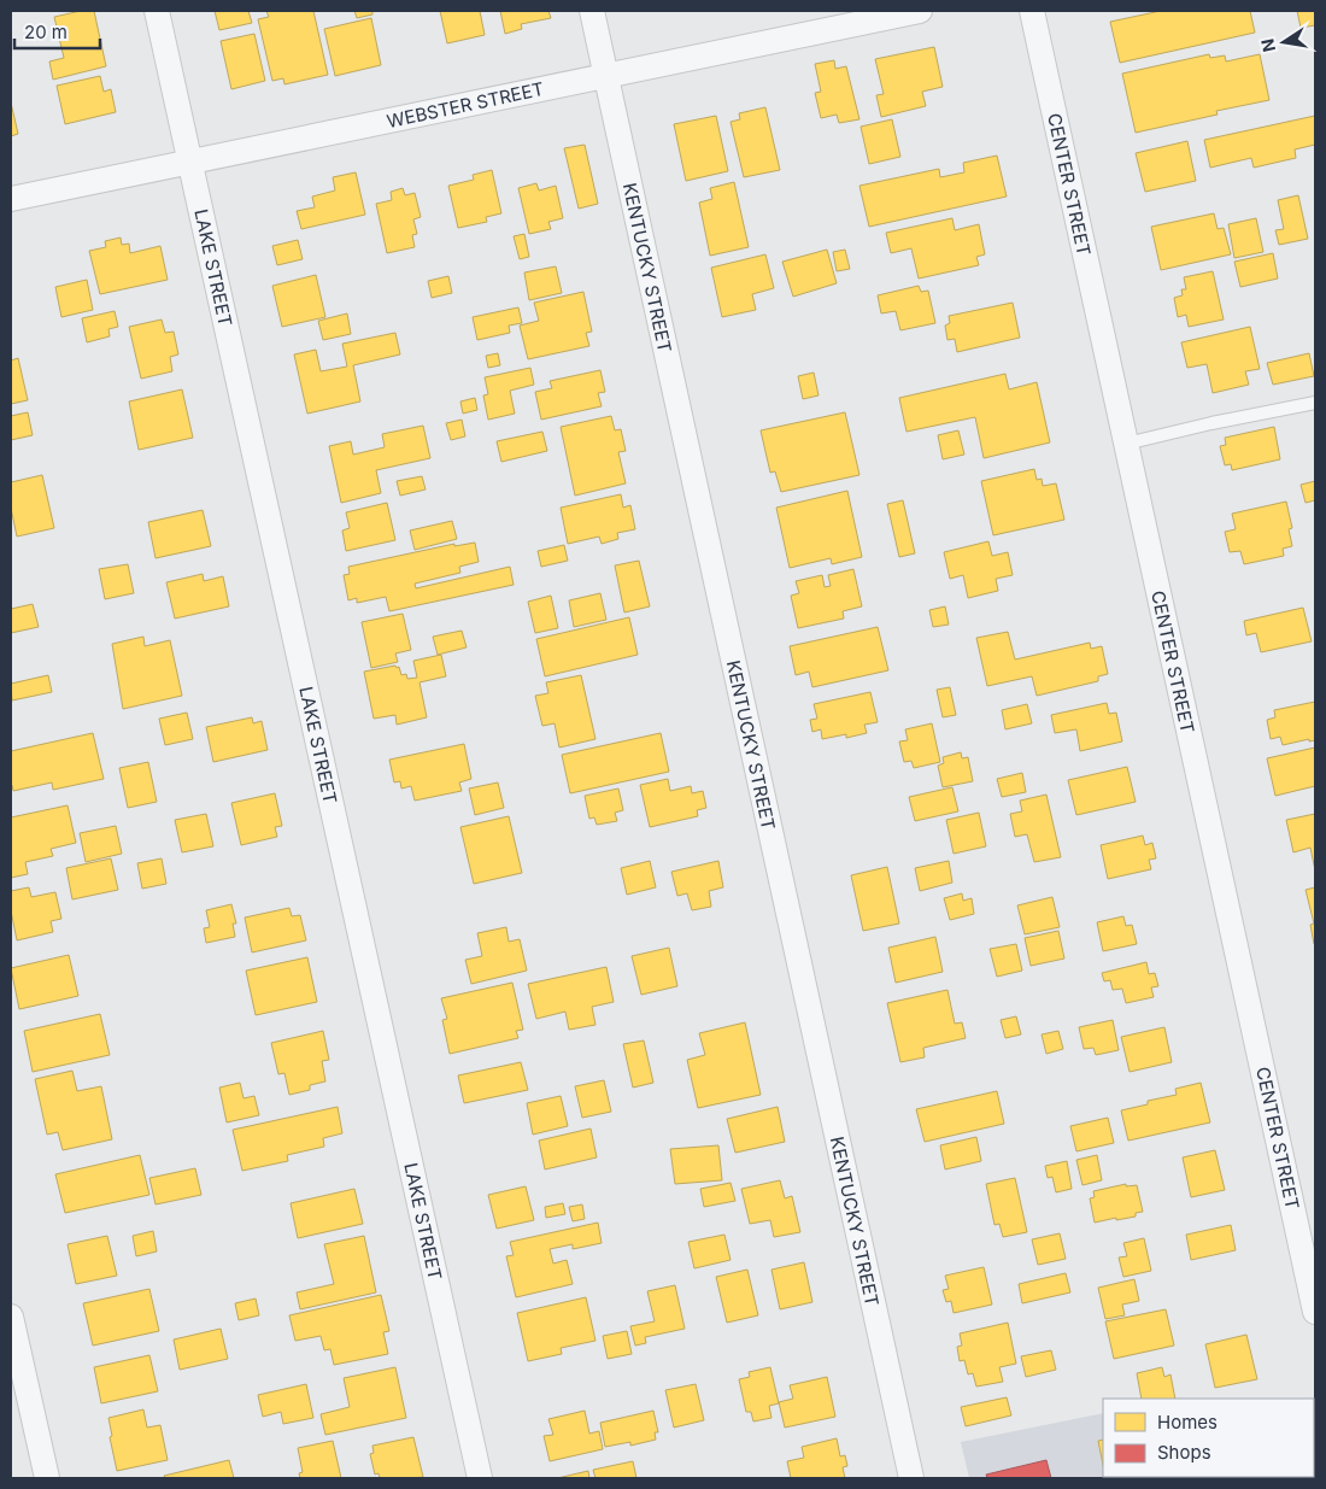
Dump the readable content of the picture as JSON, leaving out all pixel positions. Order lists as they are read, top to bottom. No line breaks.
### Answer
{"streets":{"street":["WEBSTER STREET","CENTER STREET","LAKE STREET","KENTUCKY STREET"]},"crossings":[["WEBSTER STREET","LAKE STREET"],["WEBSTER STREET","KENTUCKY STREET"]],"legend":["Homes","Shops"],"scale_bar":"20 m","north":"left"}
